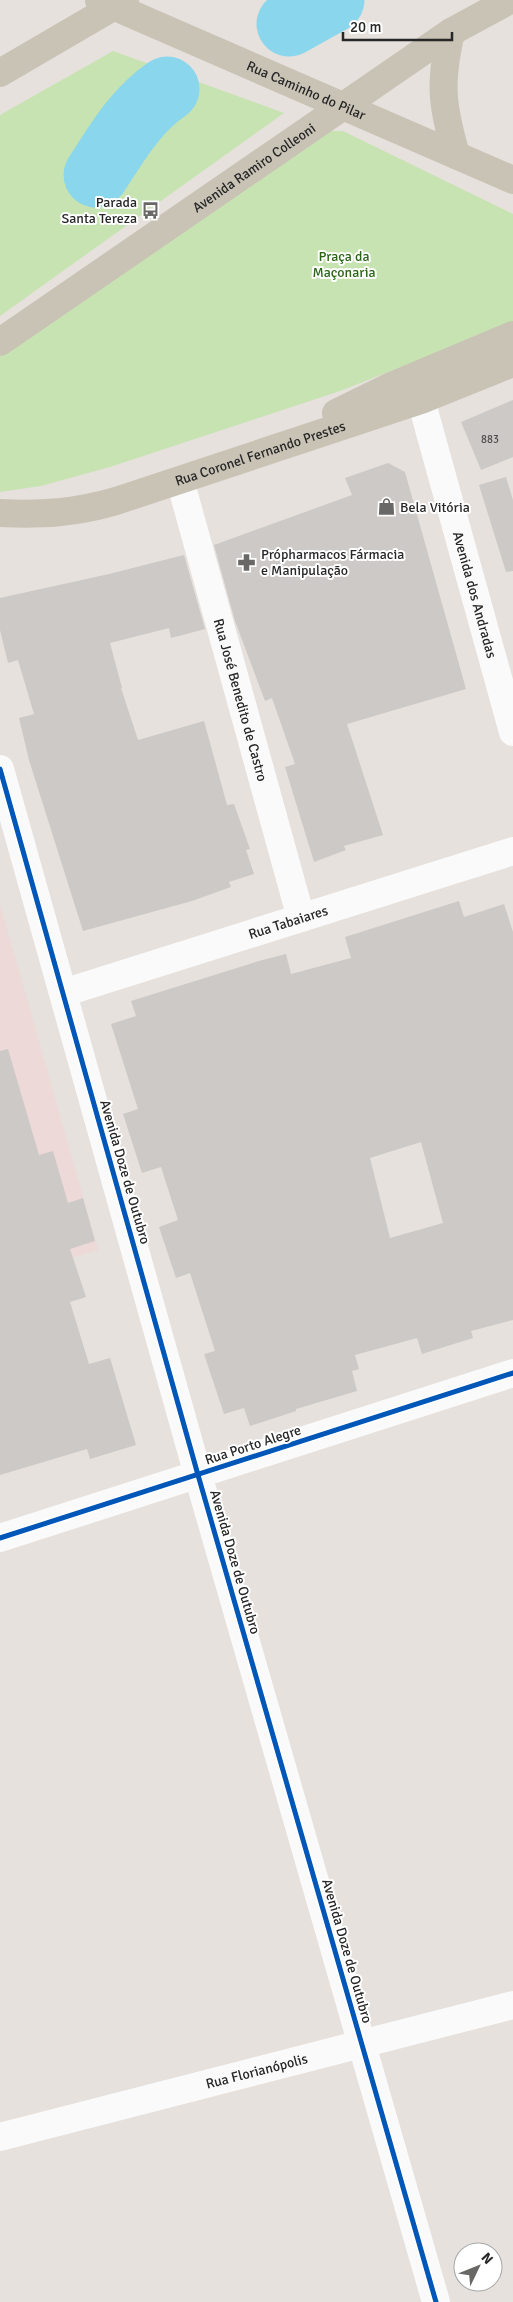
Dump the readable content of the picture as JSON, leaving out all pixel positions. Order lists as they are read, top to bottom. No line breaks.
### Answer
{"streets":{"main road":["Rua Caminho do Pilar","Avenida Ramiro Colleoni","Rua Coronel Fernando Prestes"],"street":["Avenida dos Andradas","Rua José Benedito de Castro","Rua Tabaiares","Avenida Doze de Outubro","Rua Porto Alegre","Rua Florianópolis"]},"crossings":[["Rua Caminho do Pilar","Avenida Ramiro Colleoni"],["Rua Coronel Fernando Prestes","Avenida dos Andradas"],["Rua Coronel Fernando Prestes","Rua José Benedito de Castro"],["Rua José Benedito de Castro","Rua Tabaiares"],["Rua Tabaiares","Avenida Doze de Outubro"],["Avenida Doze de Outubro","Rua Porto Alegre"],["Avenida Doze de Outubro","Rua Florianópolis"]],"parks":["Praça da Maçonaria"],"places":{"bus stop":["Parada Santa Tereza"],"shop":["Bela Vitória"],"pharmacy":["Própharmacos Fármacia e Manipulação"]},"house_numbers":["883"],"scale_bar":"20 m","north":"top right"}
